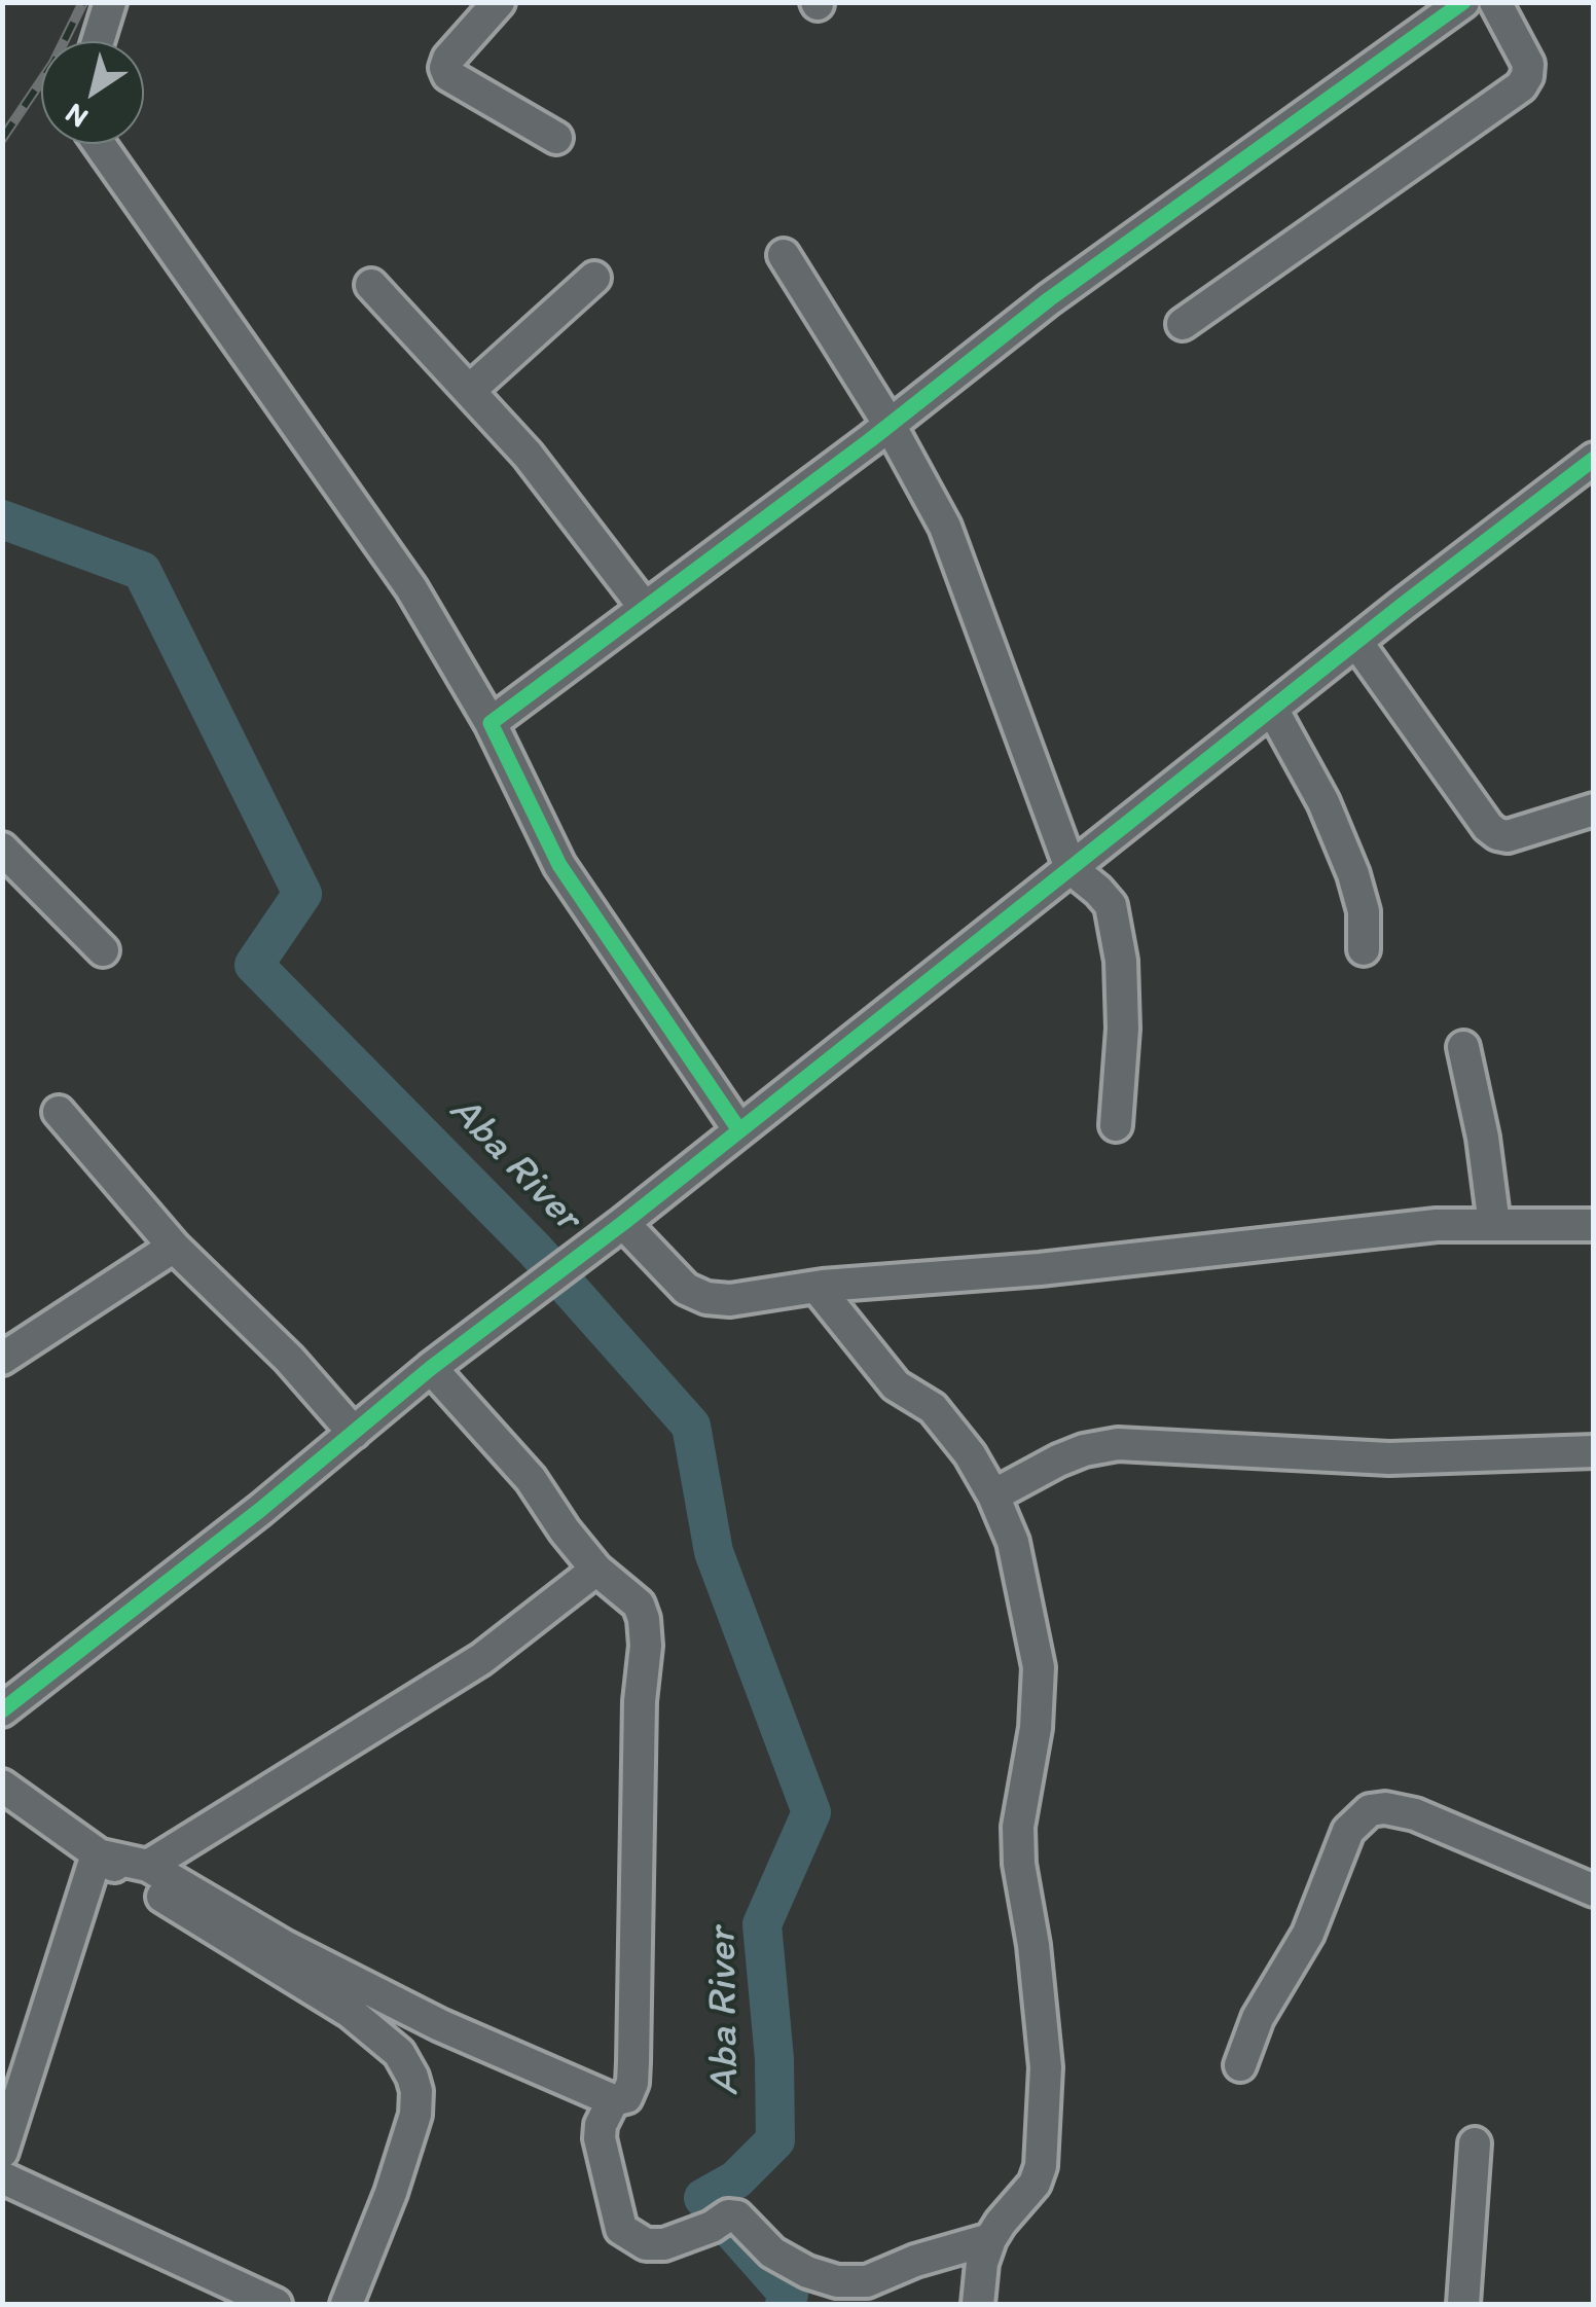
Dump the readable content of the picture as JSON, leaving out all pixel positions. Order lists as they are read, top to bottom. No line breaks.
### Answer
{"water":["Aba River"],"north":"bottom left"}
